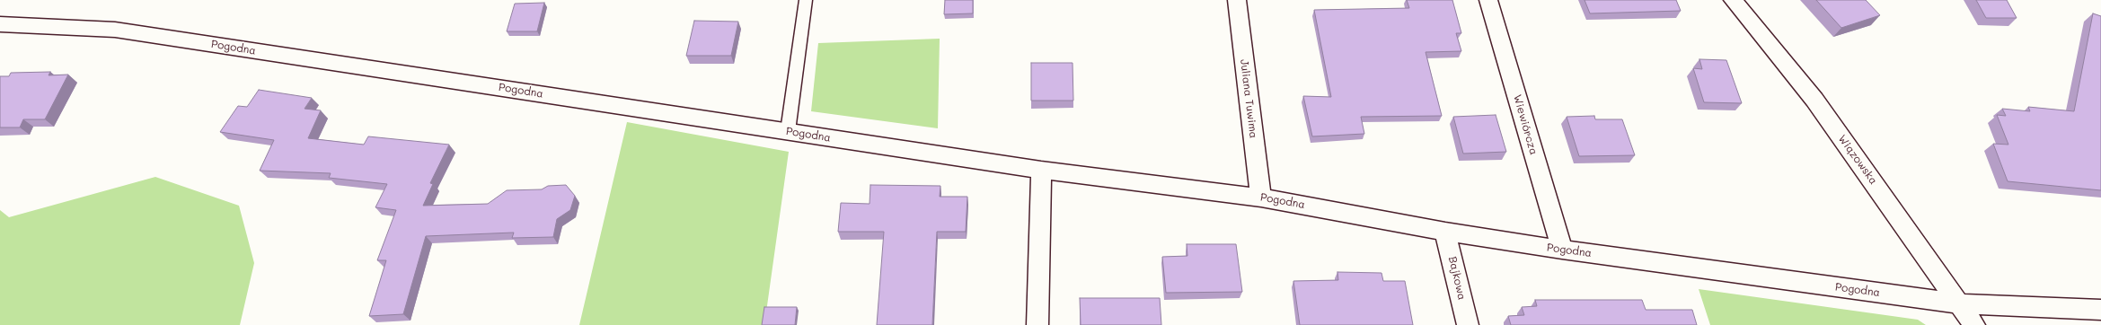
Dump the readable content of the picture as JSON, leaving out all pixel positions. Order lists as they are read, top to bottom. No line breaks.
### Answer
{"streets":{"street":["Pogodna","Juliana Tuwima","Wiewiórcza","Wiązowska","Bajkowa"]},"crossings":[["Pogodna","Juliana Tuwima"],["Pogodna","Wiewiórcza"],["Pogodna","Wiązowska"],["Pogodna","Bajkowa"]]}
